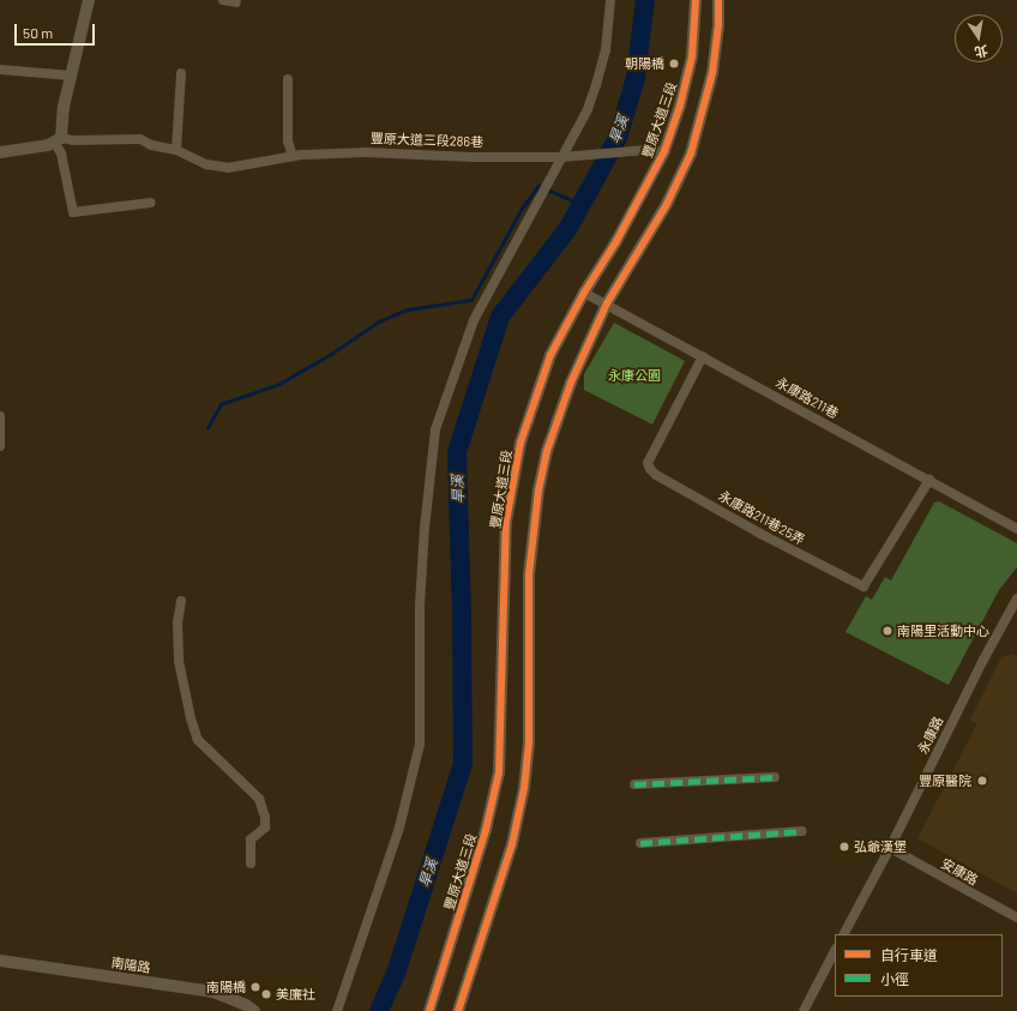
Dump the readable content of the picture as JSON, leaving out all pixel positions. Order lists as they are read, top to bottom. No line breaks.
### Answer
{"streets":{"street":["豐原大道三段","豐原大道三段286巷","永康路211巷","永康路211巷25弄","永康路","安康路","南陽路"]},"crossings":[["豐原大道三段","永康路211巷"],["永康路211巷","永康路211巷25弄"],["永康路","安康路"]],"water":["旱溪"],"parks":["永康公園"],"places":["朝陽橋","南陽里活動中心","豐原醫院","弘爺漢堡","南陽橋","美廉社"],"legend":["自行車道","小徑"],"scale_bar":"50 m","north":"bottom"}
